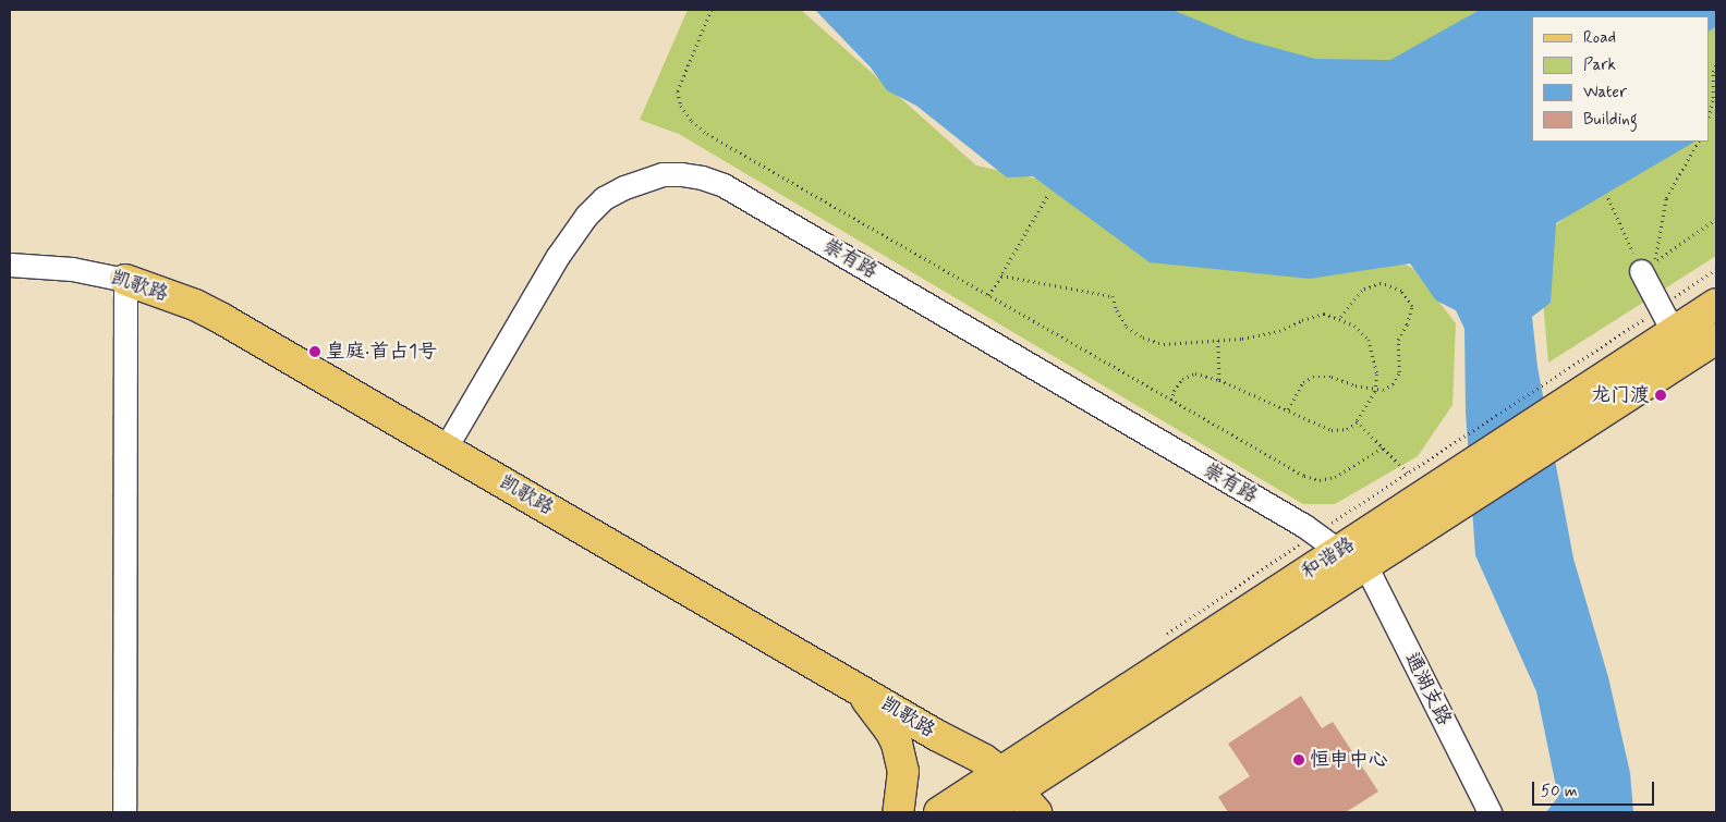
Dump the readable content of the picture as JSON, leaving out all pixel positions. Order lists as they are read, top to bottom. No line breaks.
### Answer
{"streets":{"main road":["凯歌路","和谐路"],"street":["崇有路","通湖支路"]},"crossings":[["崇有路","凯歌路"],["崇有路","和谐路"],["凯歌路","和谐路"],["和谐路","通湖支路"]],"places":["皇庭·首占1号","龙门渡","恒申中心"],"legend":["Road","Park","Water","Building"],"scale_bar":"50 m"}
